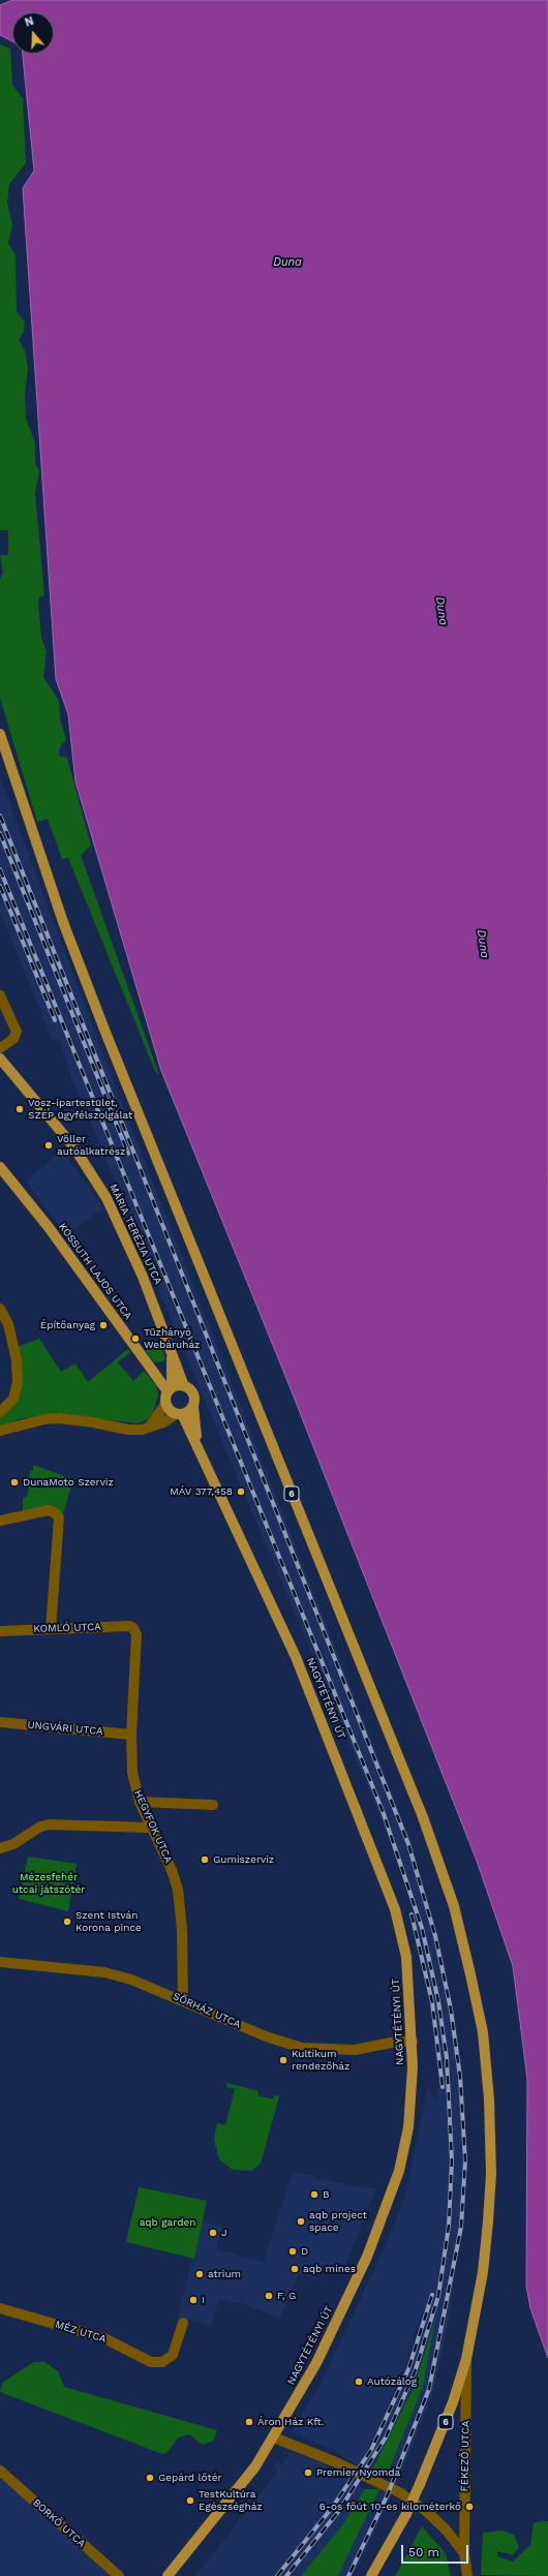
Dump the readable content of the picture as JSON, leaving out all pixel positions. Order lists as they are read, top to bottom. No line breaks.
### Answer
{"streets":{"main road":["MÁRIA TERÉZIA UTCA","KOSSUTH LAJOS UTCA","6","NAGYTÉTÉNYI ÚT"],"street":["KOMLÓ UTCA","UNGVÁRI UTCA","HEGYFOK UTCA","SÖRHÁZ UTCA","MÉZ UTCA","FÉKEZŐ UTCA","BORKŐ UTCA"]},"crossings":[["MÁRIA TERÉZIA UTCA","KOSSUTH LAJOS UTCA"],["MÁRIA TERÉZIA UTCA","NAGYTÉTÉNYI ÚT"],["KOSSUTH LAJOS UTCA","NAGYTÉTÉNYI ÚT"],["6","FÉKEZŐ UTCA"],["KOMLÓ UTCA","HEGYFOK UTCA"],["NAGYTÉTÉNYI ÚT","SÖRHÁZ UTCA"],["UNGVÁRI UTCA","HEGYFOK UTCA"],["HEGYFOK UTCA","SÖRHÁZ UTCA"]],"water":["Duna"],"parks":["Mézesfehér utcai játszótér","aqb garden"],"places":["Vosz-ipartestület, SZÉP ügyfélszolgálat","Völler autóalkatrész","Építőanyag","Tűzhányó Webáruház","DunaMoto Szerviz","MÁV 377,458","Gumiszerviz","Szent István Korona pince","Kultikum rendezőház","B","aqb project space","J","D","aqb mines","atrium","F, G","I","Autózálog","Áron Ház Kft.","Premier Nyomda","Gepárd lőtér","TestKultúra Egészségház","6-os főút 10-es kilométerkő"],"scale_bar":"50 m","north":"top"}
